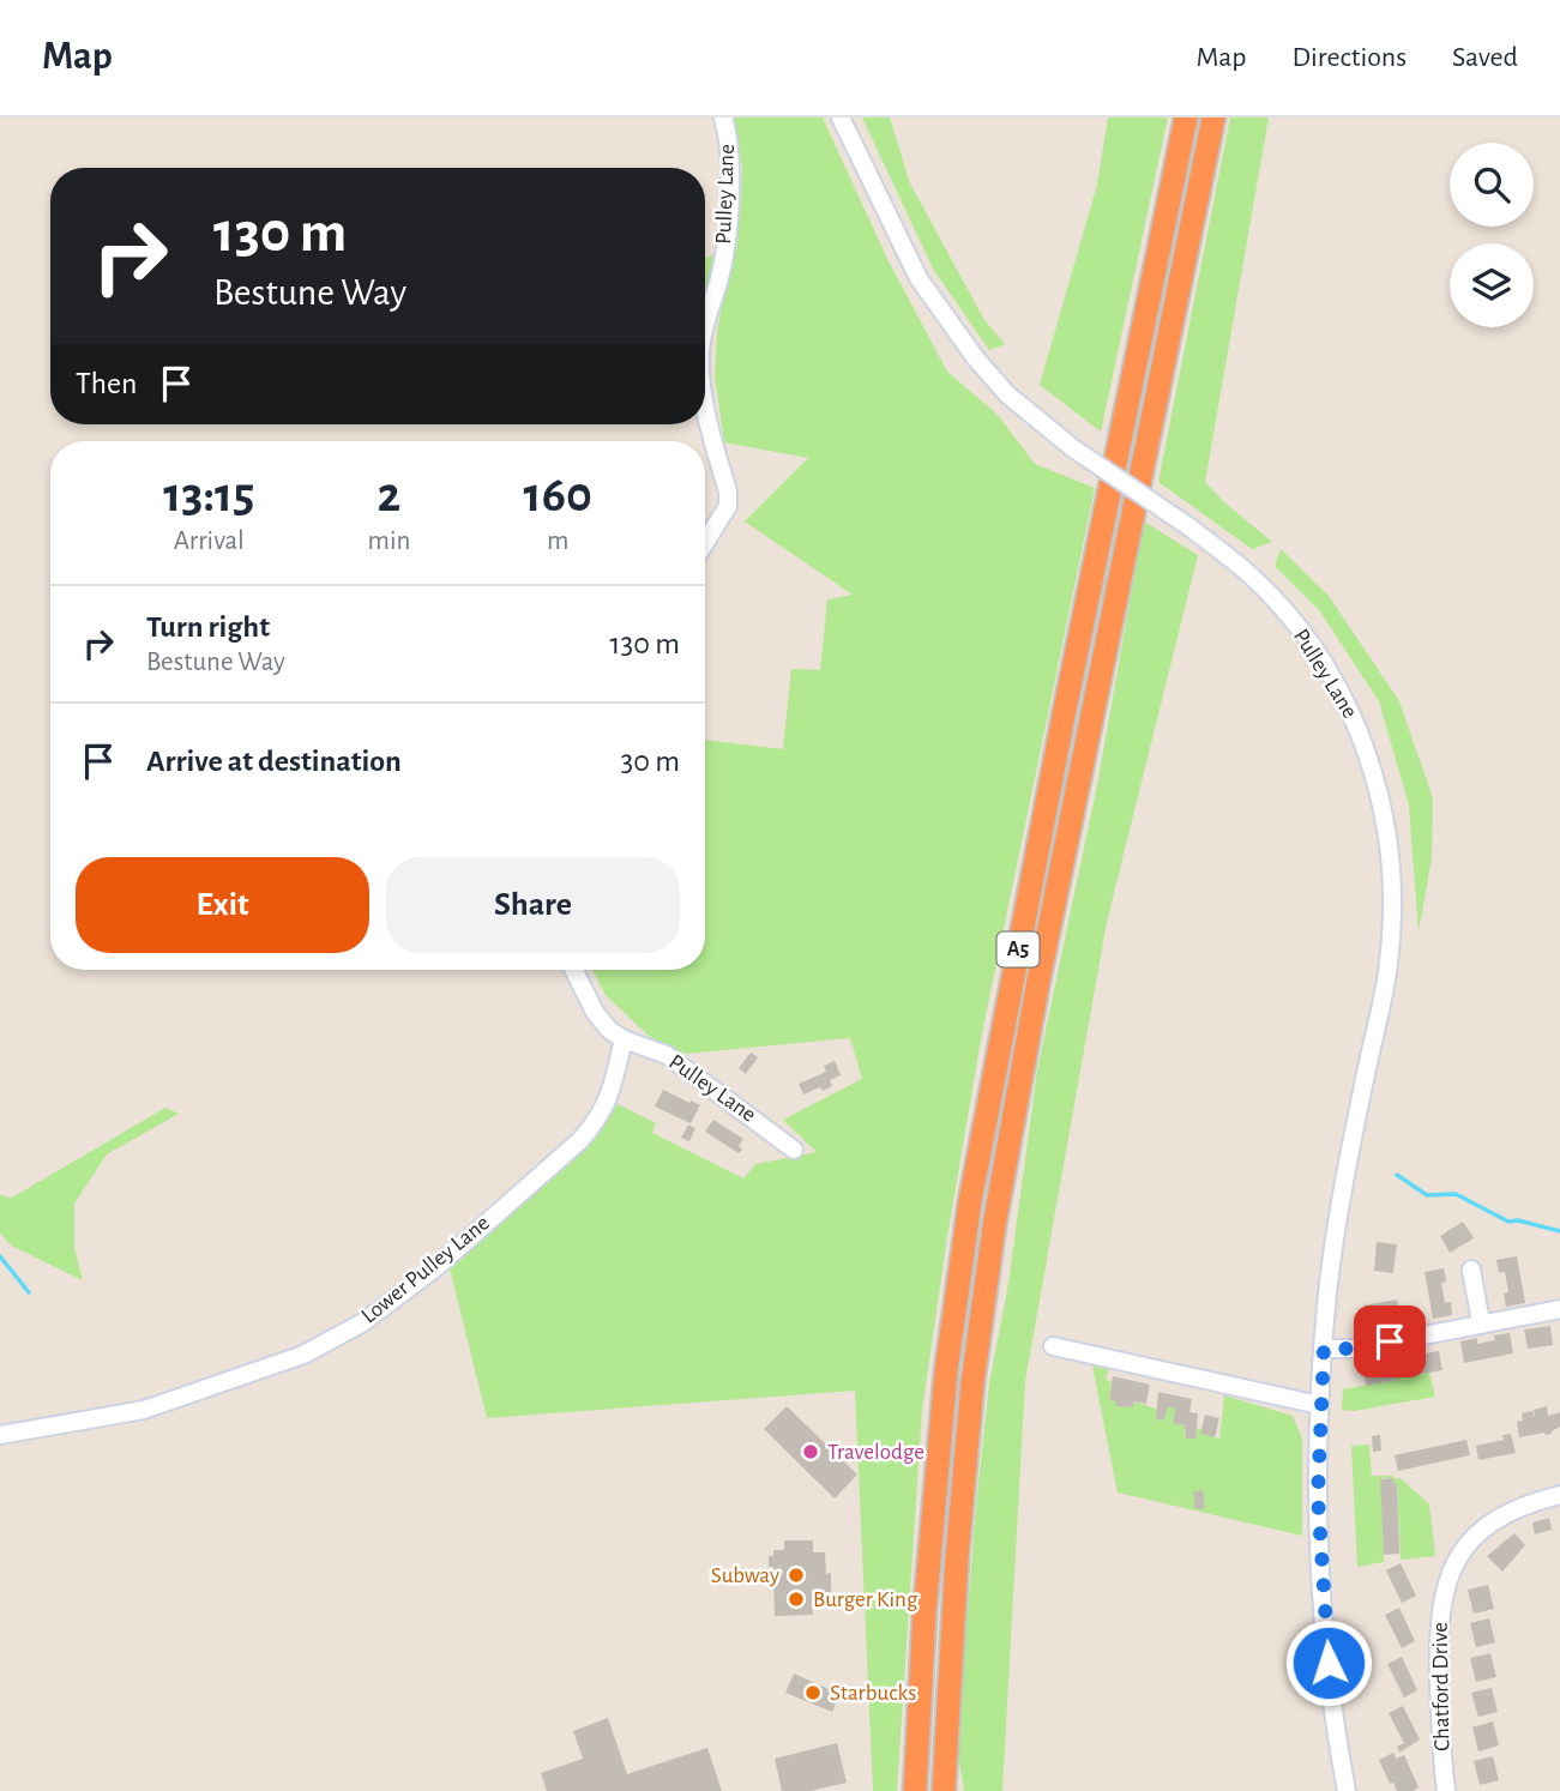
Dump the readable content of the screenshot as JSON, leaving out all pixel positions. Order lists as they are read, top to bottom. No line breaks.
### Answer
{"streets":{"highway":["A5"],"street":["Pulley Lane","Lower Pulley Lane","Chatford Drive"]},"crossings":[["Pulley Lane","Lower Pulley Lane"]],"places":["Travelodge","Subway","Burger King","Starbucks"],"page":{"header":"Map","nav":["Map","Directions","Saved"],"turn":["130 m","Bestune Way"],"then":"Then","eta":["13:15","Arrival","2","min","160","m"],"list":[{"name":"Turn right","note":"Bestune Way","value":"130 m"},{"name":"Arrive at destination","value":"30 m"}],"buttons":["Exit","Share"]}}
